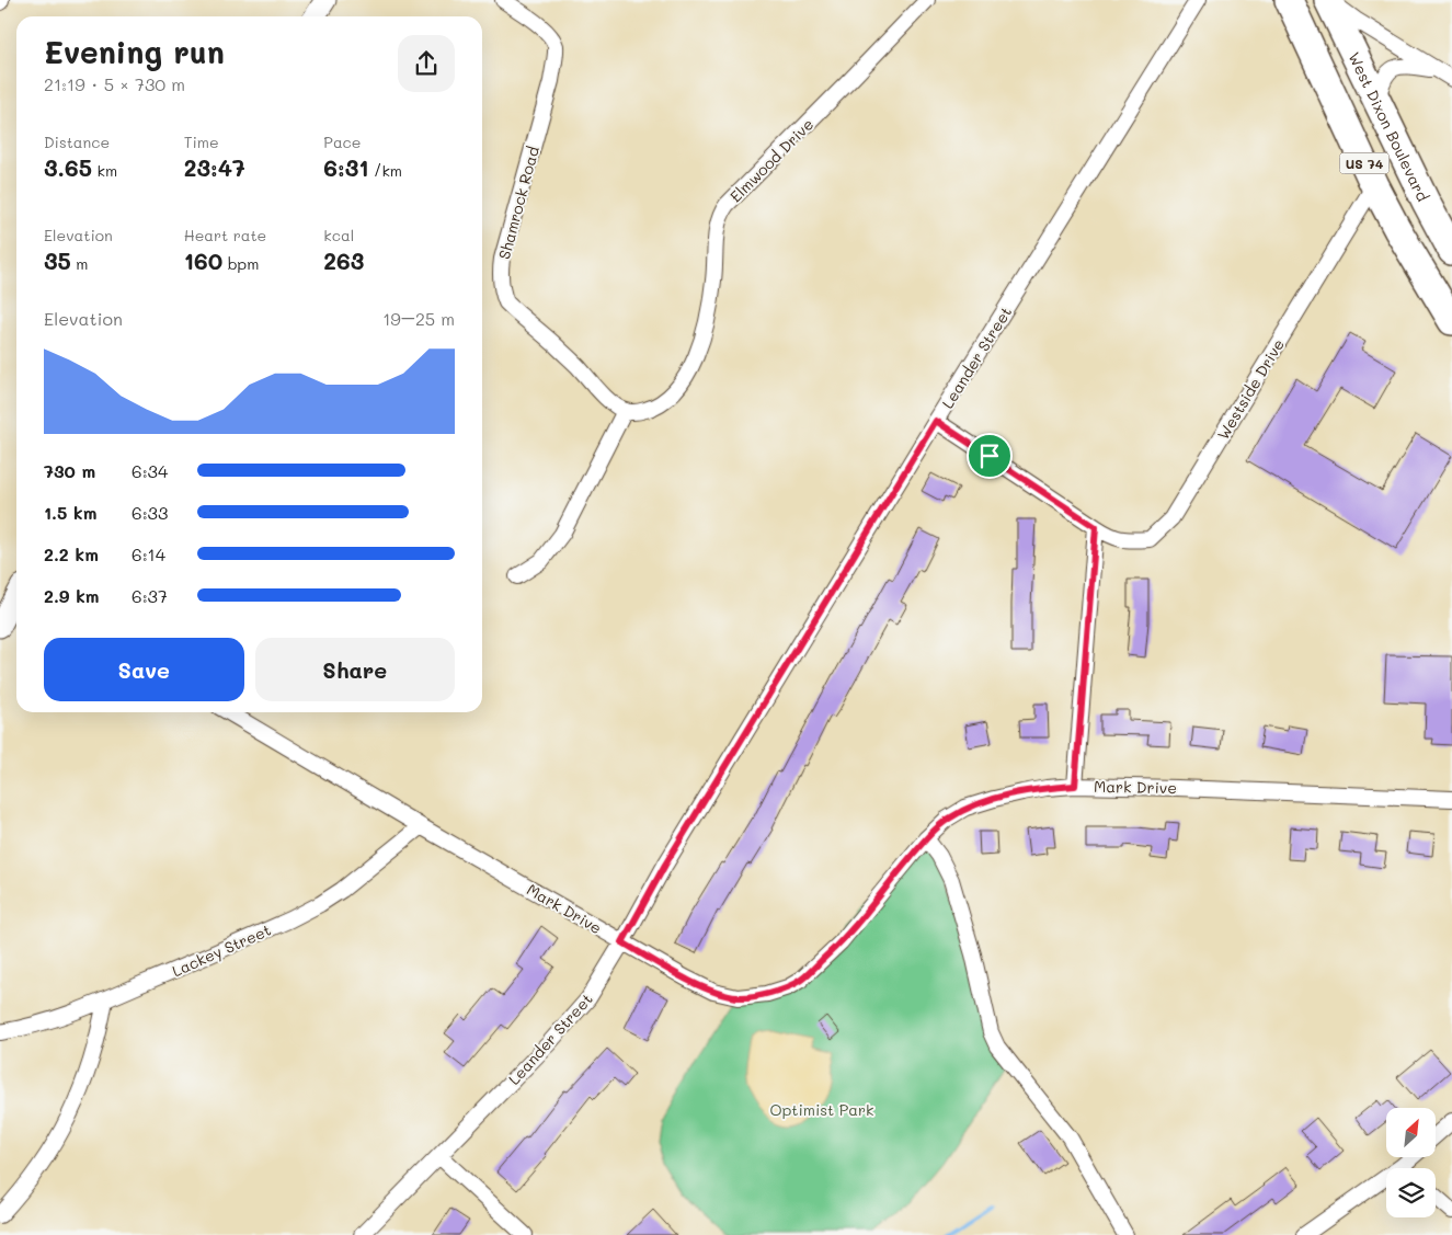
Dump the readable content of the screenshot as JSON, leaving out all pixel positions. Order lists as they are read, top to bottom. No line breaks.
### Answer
{"streets":{"highway":["West Dixon Boulevard","US 74"],"street":["Elmwood Drive","Shamrock Road","Leander Street","Westside Drive","Mark Drive","Lackey Street"]},"crossings":[["Elmwood Drive","Shamrock Road"],["US 74","Westside Drive"],["Leander Street","Westside Drive"],["Leander Street","Mark Drive"],["Mark Drive","Lackey Street"]],"parks":["Optimist Park"],"north":"top right","page":{"heading":["Evening run","21:19 · 5 × 730 m"],"stats":[["Distance","3.65 km"],["Time","23:47"],["Pace","6:31 /km"],["Elevation","35 m"],["Heart rate","160 bpm"],["kcal","263"]],"chart":["Elevation","19–25 m"],"list":[{"name":"730 m","note":"6:34"},{"name":"1.5 km","note":"6:33"},{"name":"2.2 km","note":"6:14"},{"name":"2.9 km","note":"6:37"}],"buttons":["Save","Share"]}}
